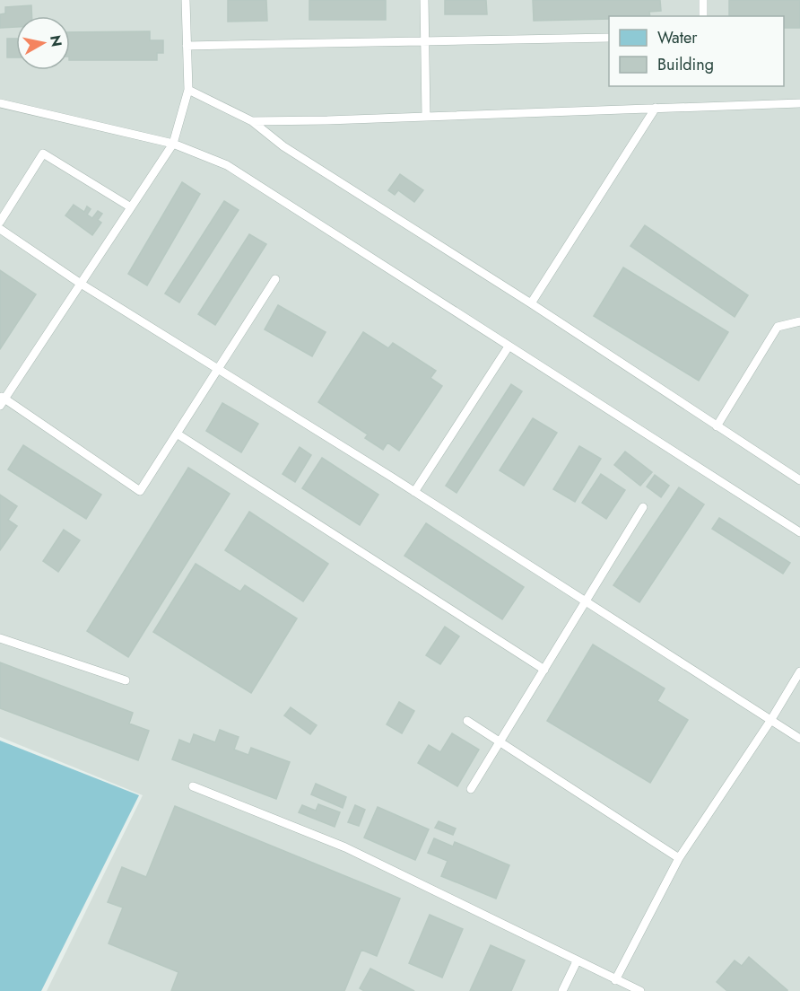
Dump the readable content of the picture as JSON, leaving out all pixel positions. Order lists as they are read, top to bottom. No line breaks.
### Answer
{"legend":["Water","Building"],"north":"right"}
